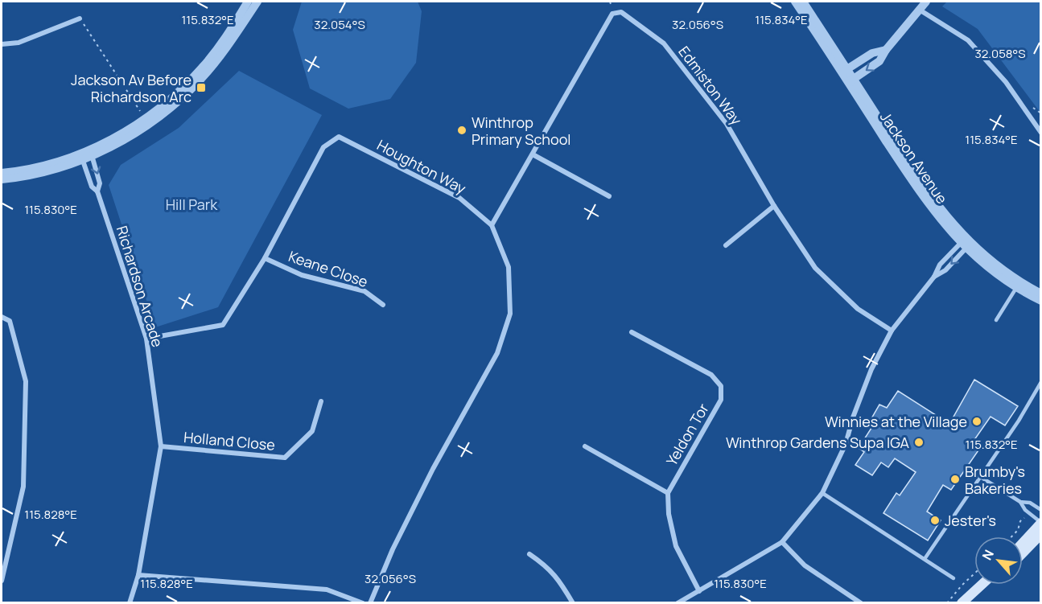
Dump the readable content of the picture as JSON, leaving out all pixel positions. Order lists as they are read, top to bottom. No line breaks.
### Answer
{"streets":{"street":["Edmiston Way","Jackson Avenue","Houghton Way","Keane Close","Richardson Arcade","Yeldon Tor","Holland Close"]},"crossings":[["Edmiston Way","Houghton Way"],["Houghton Way","Keane Close"],["Houghton Way","Richardson Arcade"],["Richardson Arcade","Holland Close"]],"parks":["Hill Park"],"places":{"transit":["Jackson Av Before Richardson Arc"],"other":["Winthrop Primary School","Winnies at the Village","Winthrop Gardens Supa IGA","Brumby's Bakeries","Jester's"]},"north":"top left","coordinates":["115.832°E","115.834°E","32.054°S","32.056°S","32.058°S","115.830°E","115.828°E"]}
